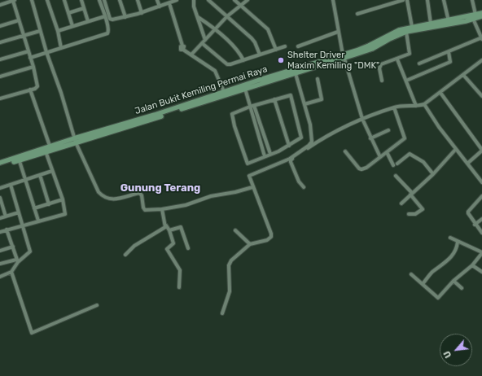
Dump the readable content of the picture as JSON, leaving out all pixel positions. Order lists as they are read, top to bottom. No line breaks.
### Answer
{"streets":{"street":["Jalan Bukit Kemiling Permai Raya"]},"districts":["Gunung Terang"],"places":["Shelter Driver Maxim Kemiling \"DMK\""],"north":"bottom left"}
